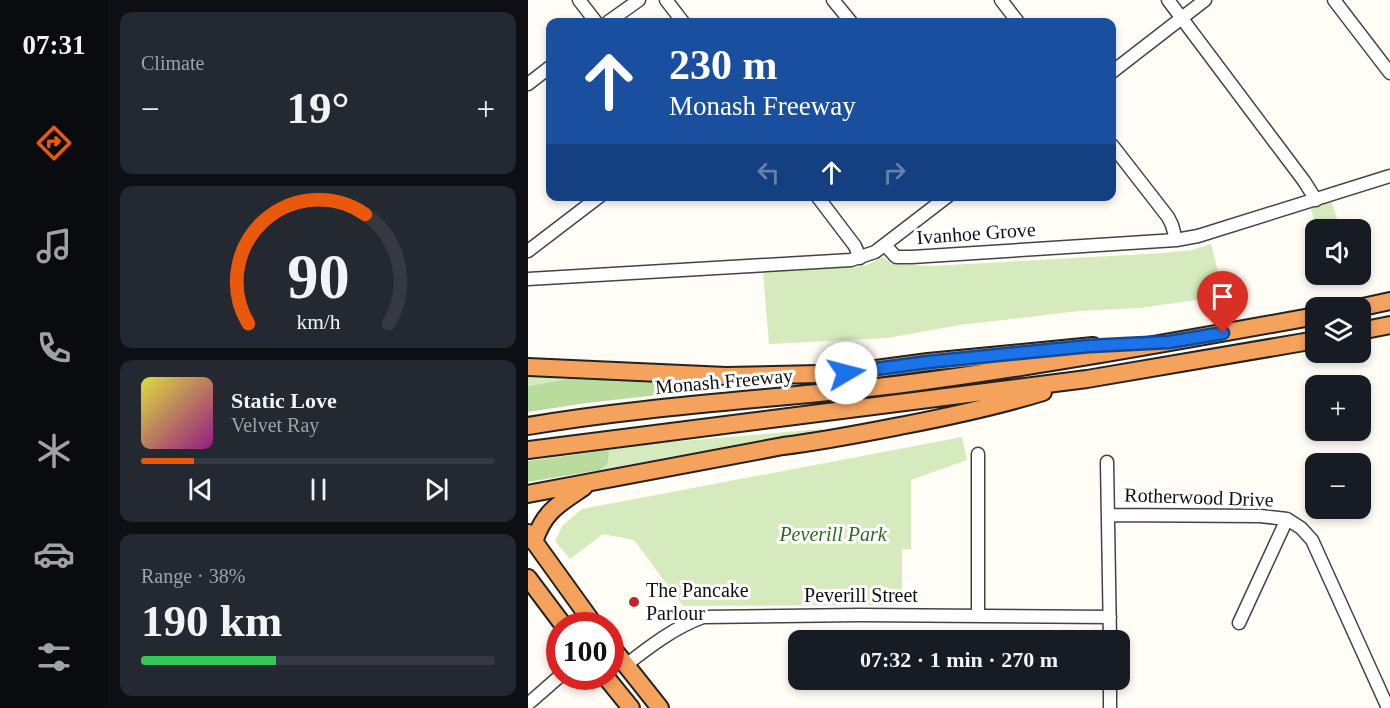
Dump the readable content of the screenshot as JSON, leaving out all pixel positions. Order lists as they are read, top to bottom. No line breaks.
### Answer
{"streets":{"highway":["Monash Freeway"],"street":["Ivanhoe Grove","Rotherwood Drive","Peverill Street"]},"parks":["Peverill Park"],"places":["The Pancake Parlour"],"page":{"tabs":"07:31","tile":["Climate",["Range · 38%","190 km"]],"turn":["230 m","Monash Freeway"],"heat":["−","19°","+"],"map_buttons":["+","−"],"song":["Static Love","Velvet Ray"],"limit":"100","trip":"07:32 · 1 min · 270 m","gauge":["90","km/h"]}}
